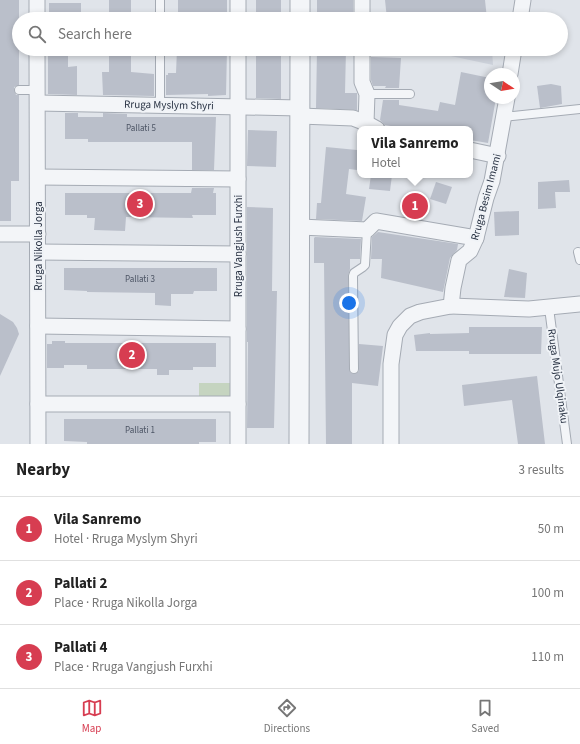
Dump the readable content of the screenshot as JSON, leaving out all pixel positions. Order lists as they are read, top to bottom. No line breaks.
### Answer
{"streets":{"street":["Rruga Myslym Shyri","Rruga Besim Imami","Rruga Nikolla Jorga","Rruga Vangjush Furxhi"],"lane":["Rruga Mujo Ulqinaku"]},"crossings":[["Rruga Myslym Shyri","Rruga Nikolla Jorga"],["Rruga Myslym Shyri","Rruga Vangjush Furxhi"]],"house_numbers":["Pallati 5","Pallati 3","Pallati 1"],"north":"right","page":{"search":"Search here","popup":["Vila Sanremo","Hotel"],"pins":["3","1","2"],"heading":["Nearby","3 results"],"list":[{"mark":"1","name":"Vila Sanremo","note":"Hotel · Rruga Myslym Shyri","value":"50 m"},{"mark":"2","name":"Pallati 2","note":"Place · Rruga Nikolla Jorga","value":"100 m"},{"mark":"3","name":"Pallati 4","note":"Place · Rruga Vangjush Furxhi","value":"110 m"}],"nav":["Map","Directions","Saved"]}}
